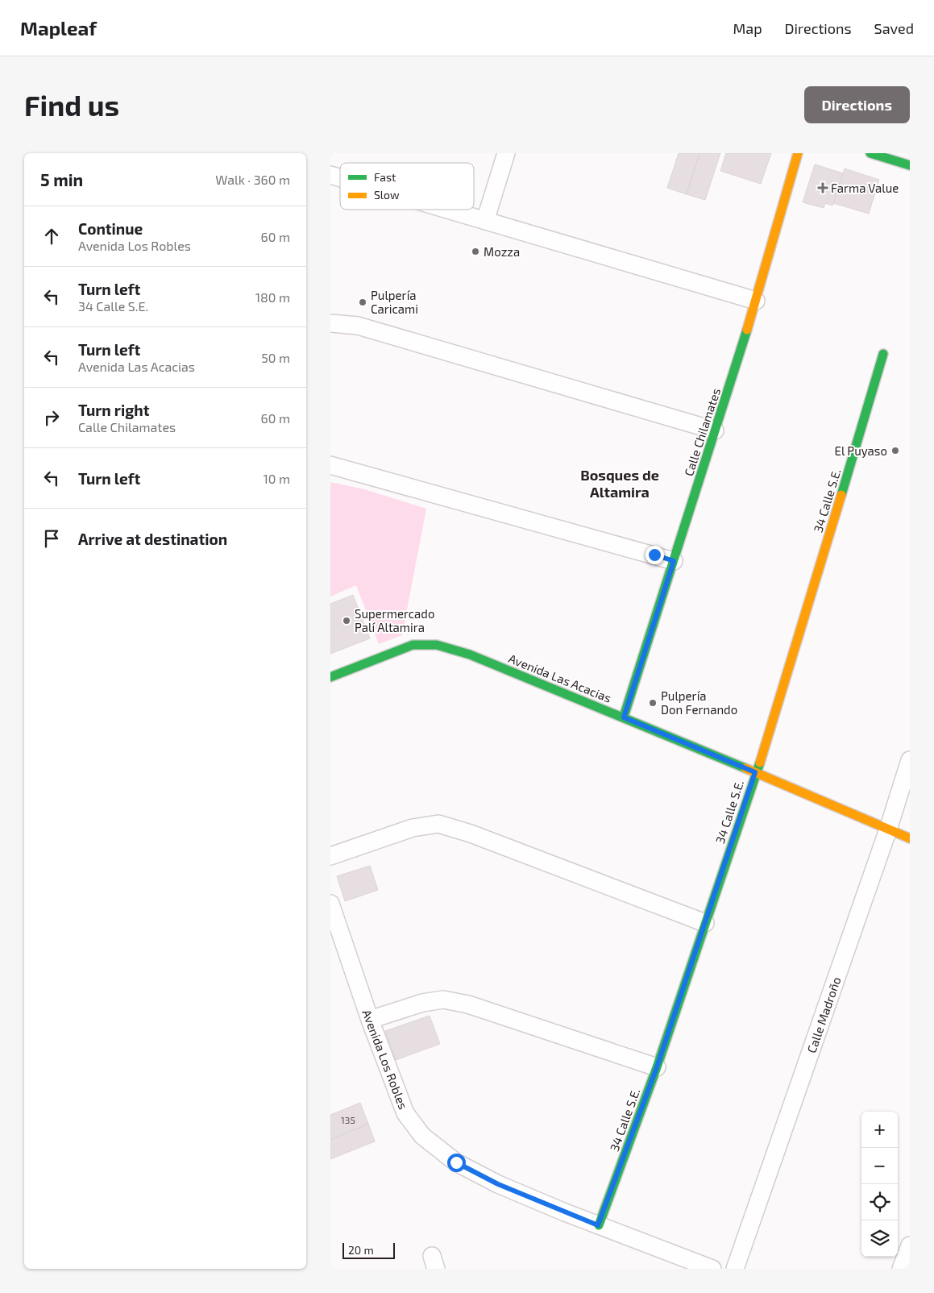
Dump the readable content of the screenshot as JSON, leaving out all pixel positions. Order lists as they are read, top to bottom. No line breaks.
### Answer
{"streets":{"street":["Calle Chilamates","34 Calle S.E.","Avenida Las Acacias","Calle Madroño","Avenida Los Robles"]},"crossings":[["Calle Chilamates","Avenida Las Acacias"],["34 Calle S.E.","Avenida Las Acacias"],["34 Calle S.E.","Avenida Los Robles"],["Avenida Las Acacias","Calle Madroño"]],"districts":["Bosques de Altamira"],"places":{"health":["Farma Value"],"other":["Mozza","Pulpería Caricami","El Puyaso","Supermercado Palí Altamira","Pulpería Don Fernando"]},"house_numbers":["135"],"legend":["Fast","Slow"],"scale_bar":"20 m","page":{"header":"Mapleaf","nav":["Map","Directions","Saved"],"buttons":"Directions","title":"Find us","heading":["5 min","Walk · 360 m"],"list":[["Continue","Avenida Los Robles","60 m"],["Turn left","34 Calle S.E.","180 m"],["Turn left","Avenida Las Acacias","50 m"],["Turn right","Calle Chilamates","60 m"],["Turn left","10 m"],"Arrive at destination"],"map_buttons":["+","−"],"scale":"20 m"}}
